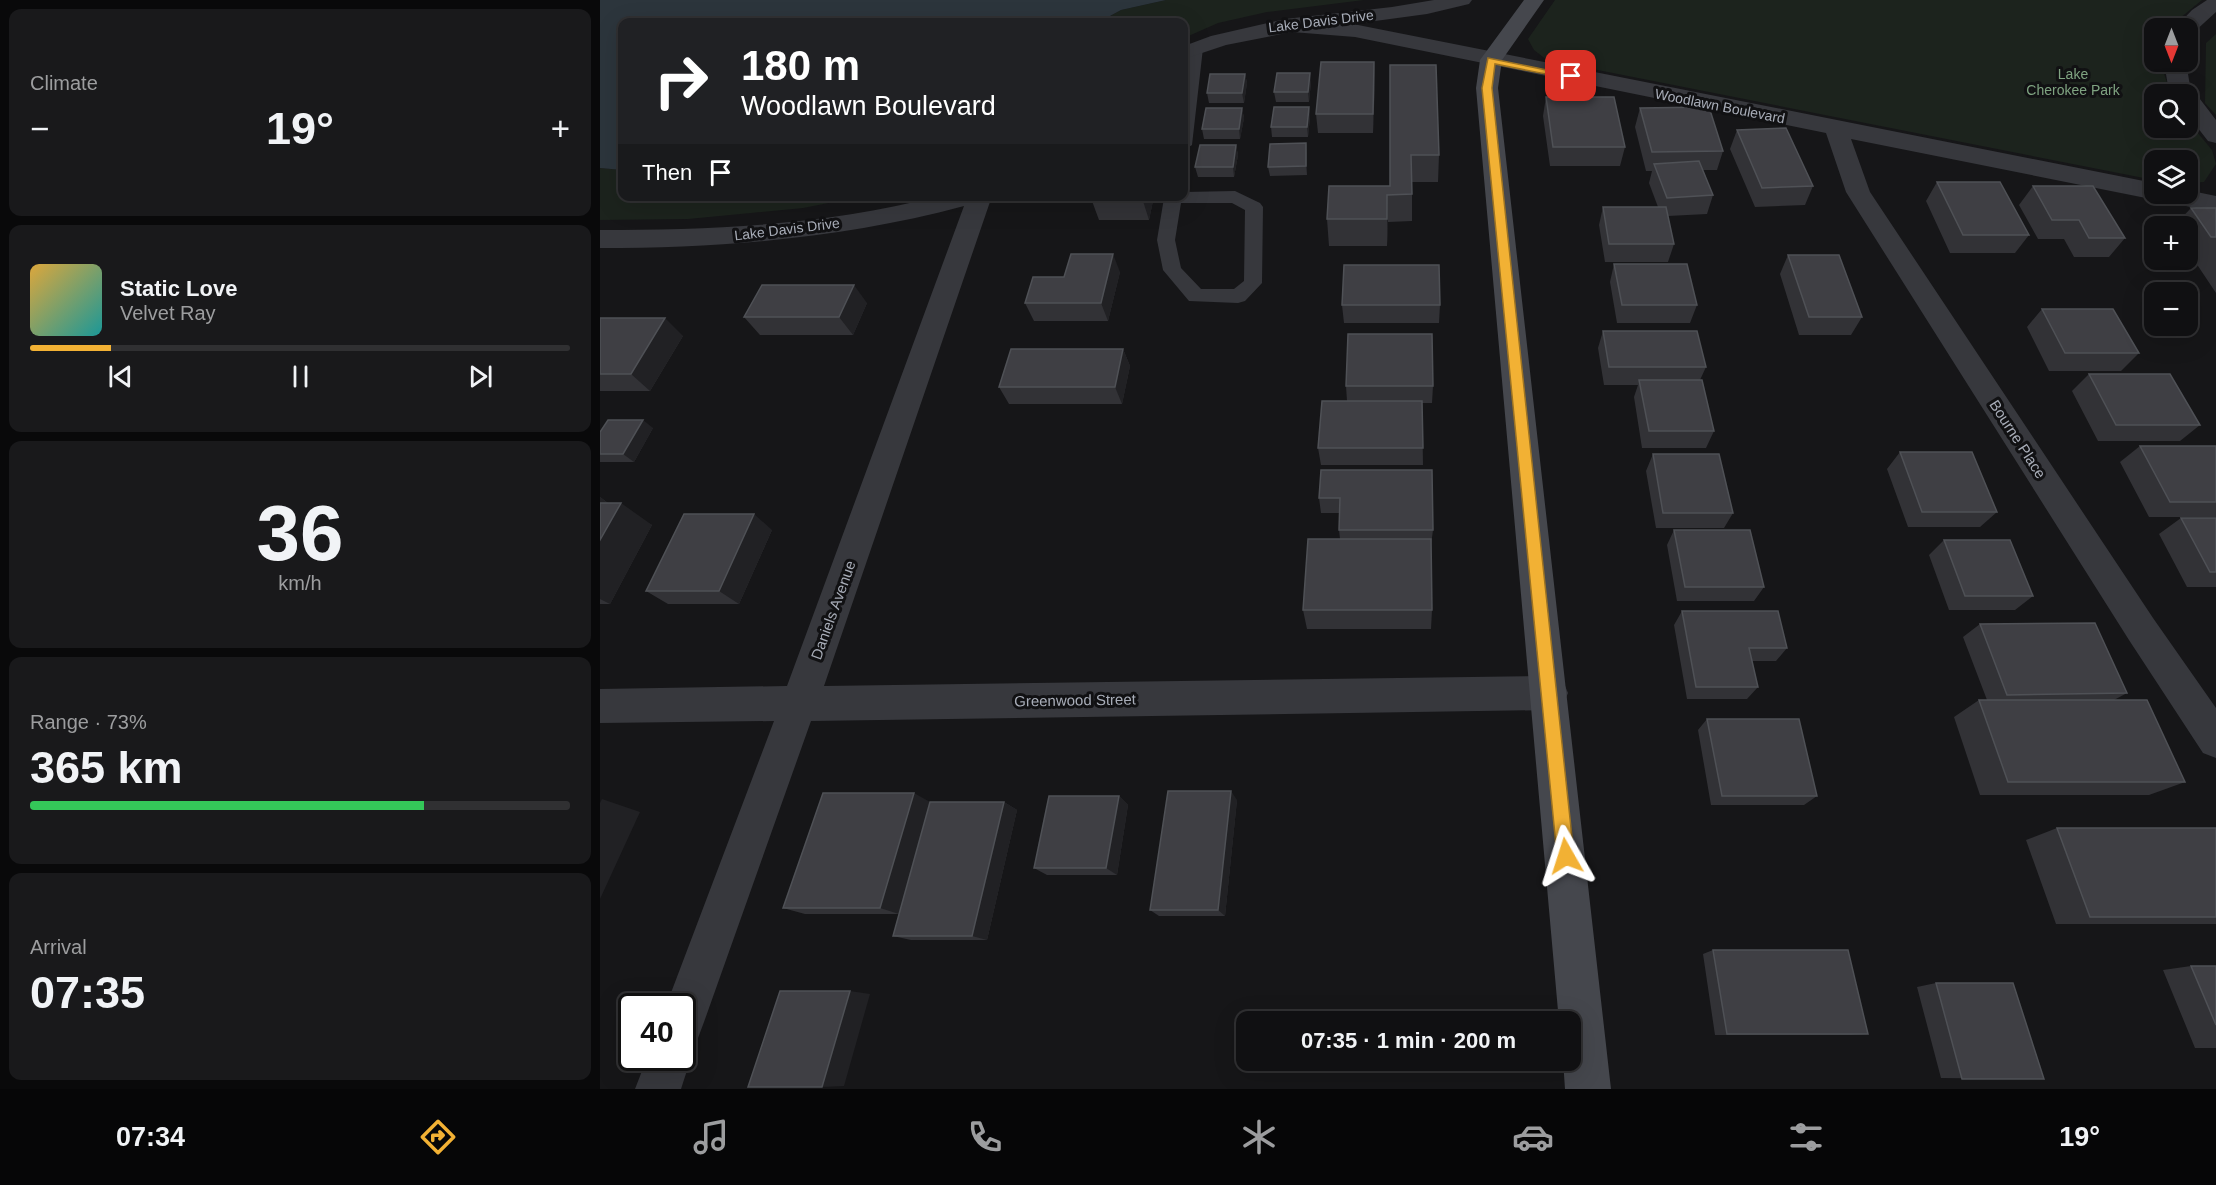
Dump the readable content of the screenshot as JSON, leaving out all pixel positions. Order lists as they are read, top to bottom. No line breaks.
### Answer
{"streets":{"street":["Lake Davis Drive","Woodlawn Boulevard","Bourne Place","Daniels Avenue","Greenwood Street"]},"crossings":[["Lake Davis Drive","Woodlawn Boulevard"],["Woodlawn Boulevard","Bourne Place"],["Daniels Avenue","Greenwood Street"]],"parks":["Lake Cherokee Park"],"north":"bottom","page":{"tile":["Climate",["36","km/h"],["Range · 73%","365 km"],["Arrival","07:35"]],"map_buttons":["+","−"],"turn":["180 m","Woodlawn Boulevard"],"heat":["−","19°","+"],"then":"Then","song":["Static Love","Velvet Ray"],"limit":"40","trip":"07:35 · 1 min · 200 m","tabs":["07:34","19°"]}}
